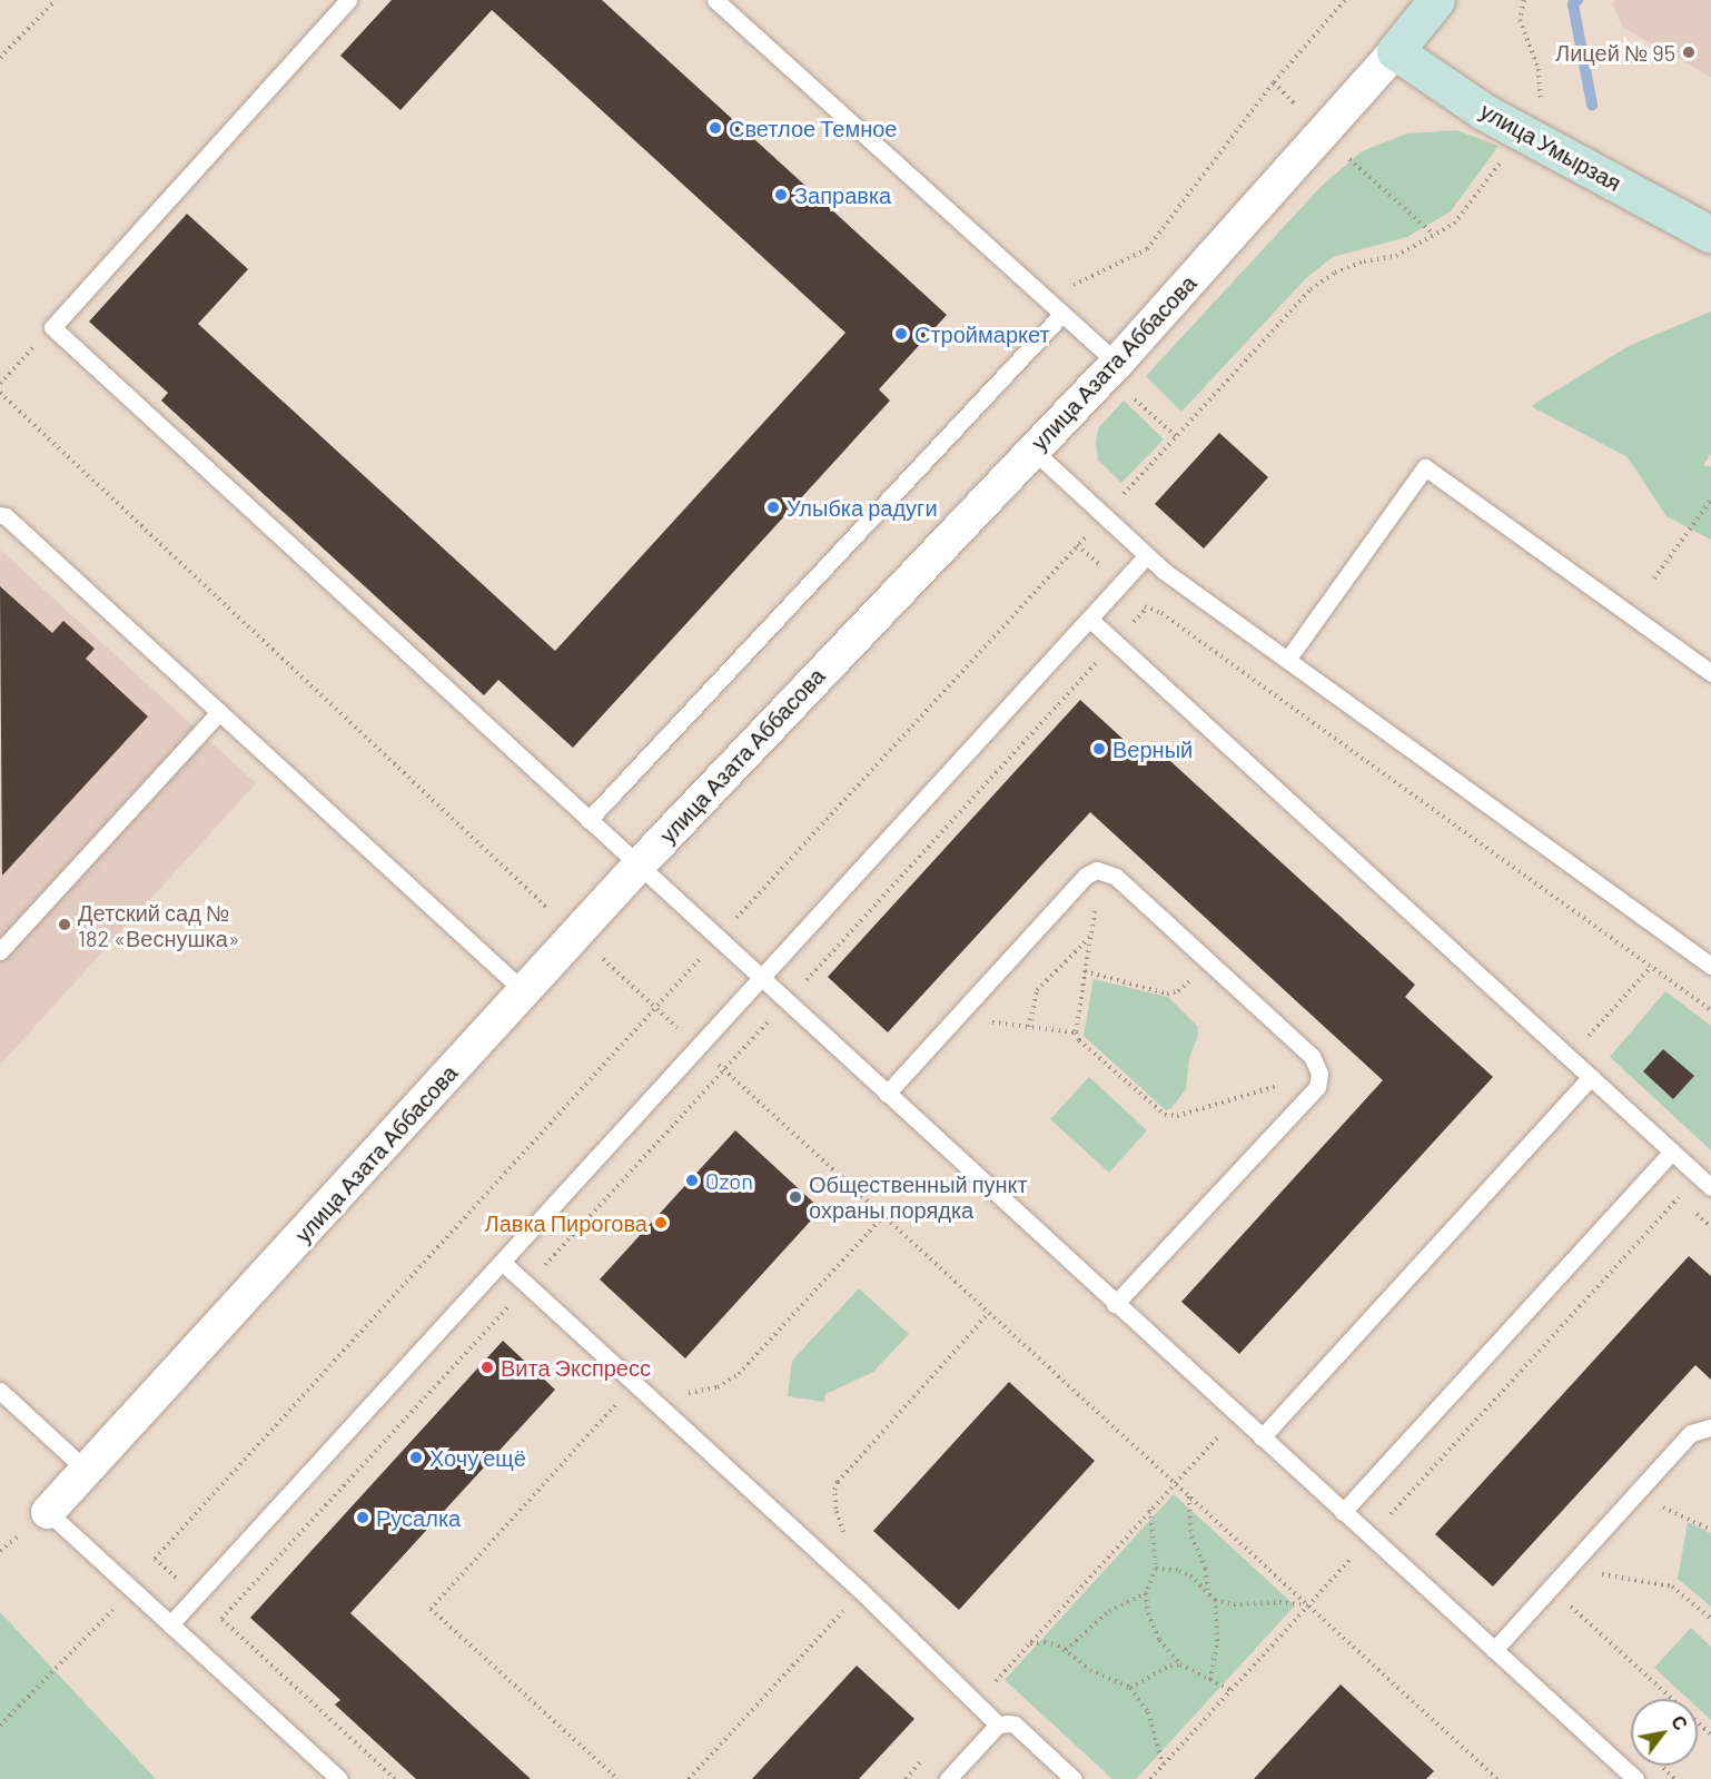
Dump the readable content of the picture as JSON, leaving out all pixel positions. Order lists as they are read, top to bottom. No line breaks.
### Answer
{"streets":{"street":["улица Умырзая","улица Азата Аббасова"]},"crossings":[["улица Умырзая","улица Азата Аббасова"]],"places":["Лицей № 95","Светлое Темное","Заправка","Строймаркет","Улыбка радуги","Верный","Детский сад № 182 «Веснушка»","Ozon","Общественный пункт охраны порядка","Лавка Пирогова","Вита Экспресс","Хочу ещё","Русалка"],"north":"top right"}
